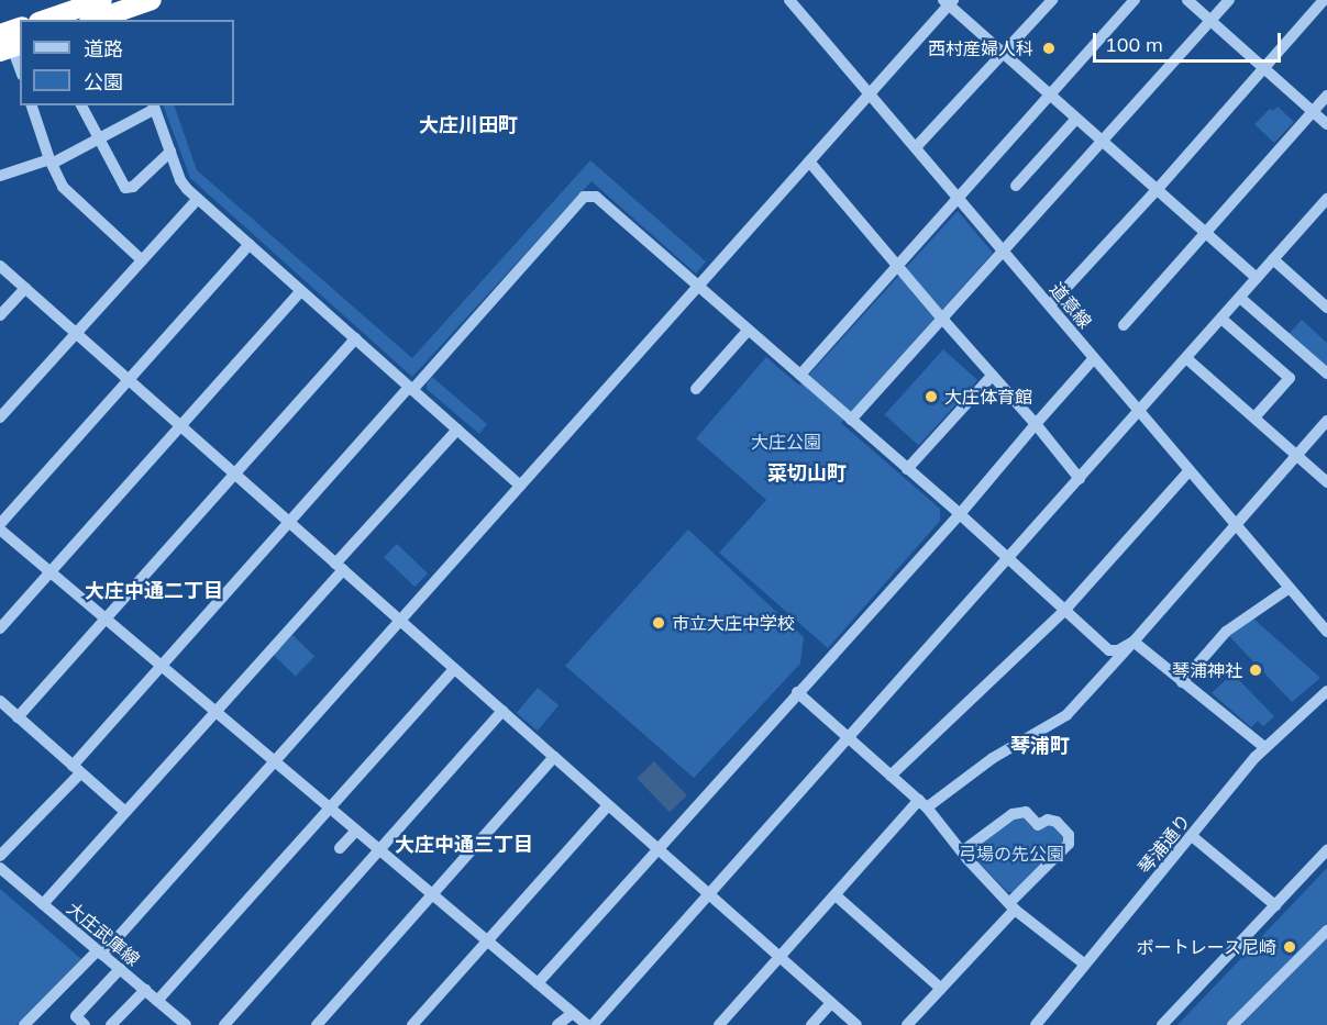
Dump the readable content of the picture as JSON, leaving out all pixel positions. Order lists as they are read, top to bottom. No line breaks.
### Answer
{"streets":{"street":["道意線","琴浦通り","大庄武庫線"]},"districts":["大庄川田町","菜切山町","大庄中通二丁目","琴浦町","大庄中通三丁目"],"parks":["大庄公園","弓場の先公園"],"places":["西村産婦人科","大庄体育館","市立大庄中学校","琴浦神社","ボートレース尼崎"],"legend":["道路","公園"],"scale_bar":"100 m"}
